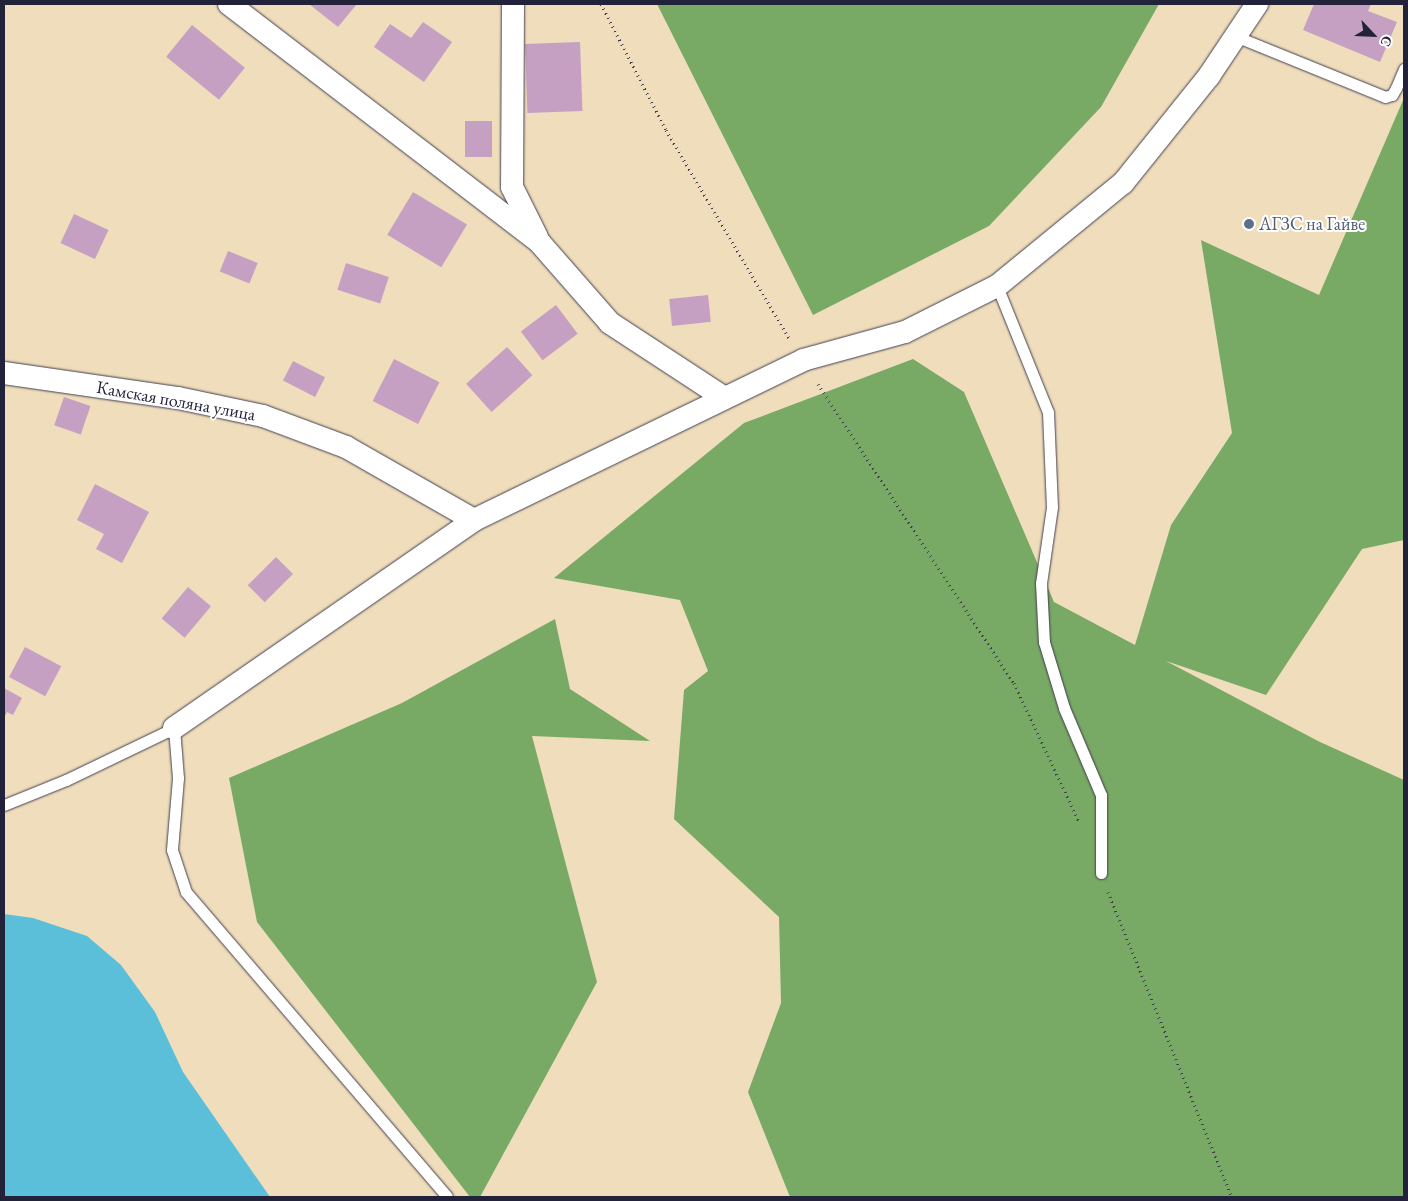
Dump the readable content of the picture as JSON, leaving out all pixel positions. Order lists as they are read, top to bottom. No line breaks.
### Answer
{"streets":{"street":["Камская поляна улица"]},"places":["АГЗС на Гайве"],"north":"bottom right"}
